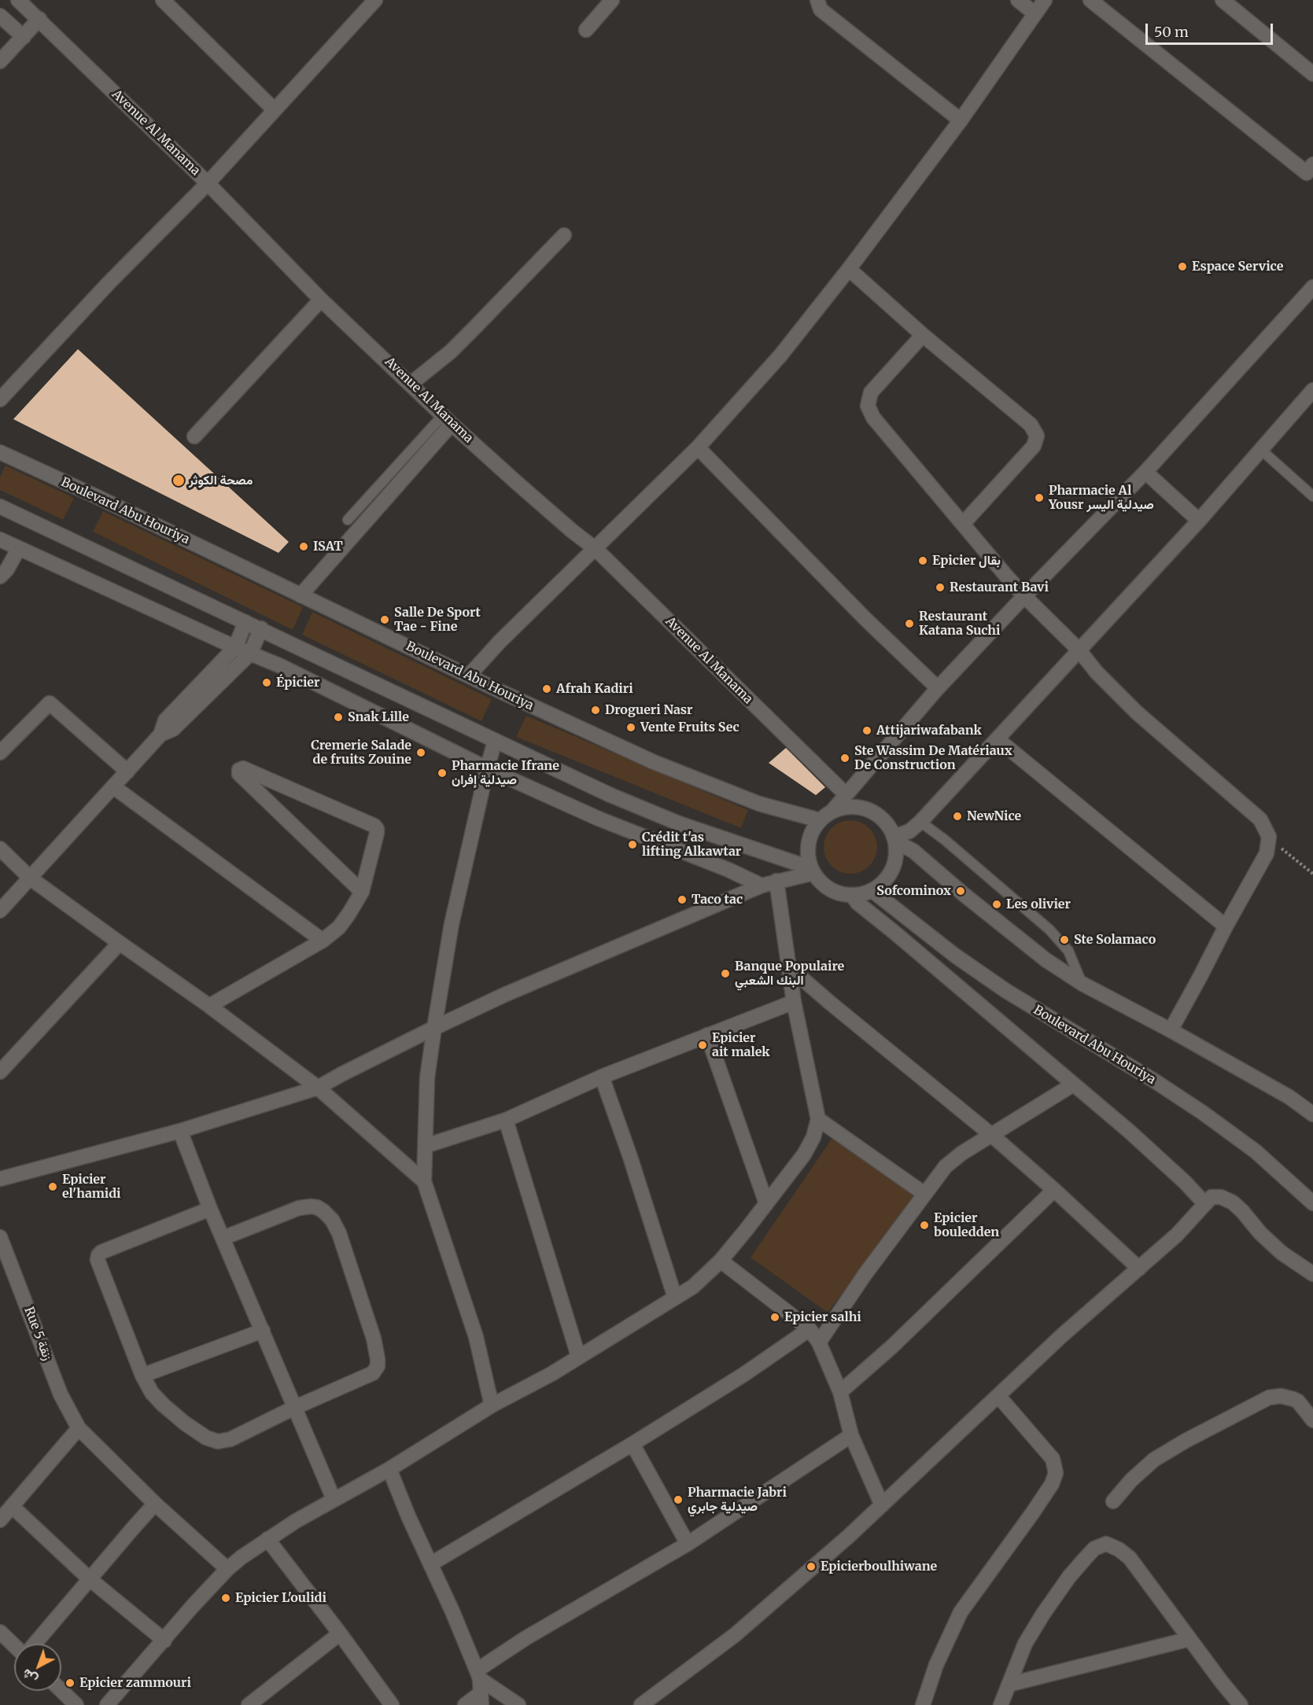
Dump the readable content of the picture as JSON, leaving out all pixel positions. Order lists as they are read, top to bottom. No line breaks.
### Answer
{"streets":{"street":["Avenue Al Manama","Boulevard Abu Houriya","Rue 5 زنقة"]},"places":["Espace Service","مصحة الكوثر","Pharmacie Al Yousr صيدلية اليسر","ISAT","Epicier بقال","Restaurant Bavi","Salle De Sport Tae - Fine","Restaurant Katana Suchi","Épicier","Afrah Kadiri","Drogueri Nasr","Snak Lille","Vente Fruits Sec","Attijariwafabank","Cremerie Salade de fruits Zouine","Ste Wassim De Matériaux De Construction","Pharmacie Ifrane صيدلية إفران","NewNice","Crédit t'as lifting Alkawtar","Sofcominox","Taco tac","Les olivier","Ste Solamaco","Banque Populaire البنك الشعبي","Epicier ait malek","Epicier el'hamidi","Epicier bouledden","Epicier salhi","Pharmacie Jabri صيدلية جابري","Epicierboulhiwane","Epicier L'oulidi","Epicier zammouri"],"scale_bar":"50 m","north":"bottom left"}
